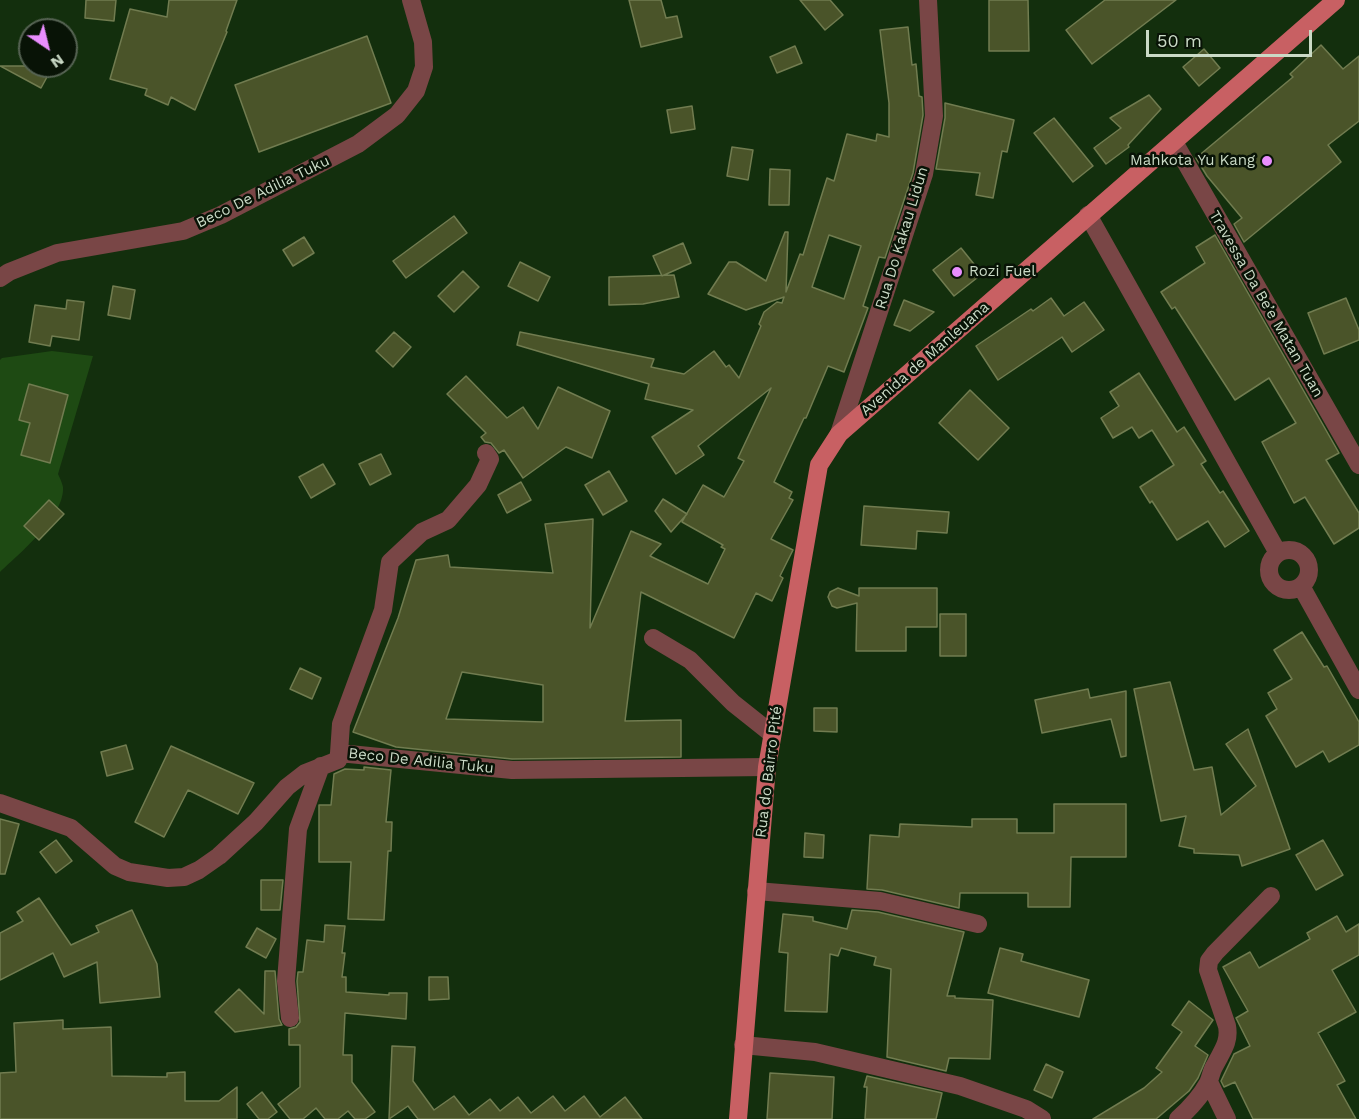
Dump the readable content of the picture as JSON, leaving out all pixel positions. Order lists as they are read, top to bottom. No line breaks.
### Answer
{"streets":{"main road":["Avenida de Manleuana","Rua do Bairro Pité"],"street":["Beco De Adilia Tuku","Rua Do Kakau Lidun","Travessa Da Be’e Matan Tuan"]},"crossings":[["Beco De Adilia Tuku","Rua do Bairro Pité"],["Rua Do Kakau Lidun","Avenida de Manleuana"],["Rua Do Kakau Lidun","Rua do Bairro Pité"],["Travessa Da Be’e Matan Tuan","Avenida de Manleuana"],["Avenida de Manleuana","Rua do Bairro Pité"]],"places":["Mahkota Yu Kang","Rozi Fuel"],"scale_bar":"50 m","north":"bottom right"}
